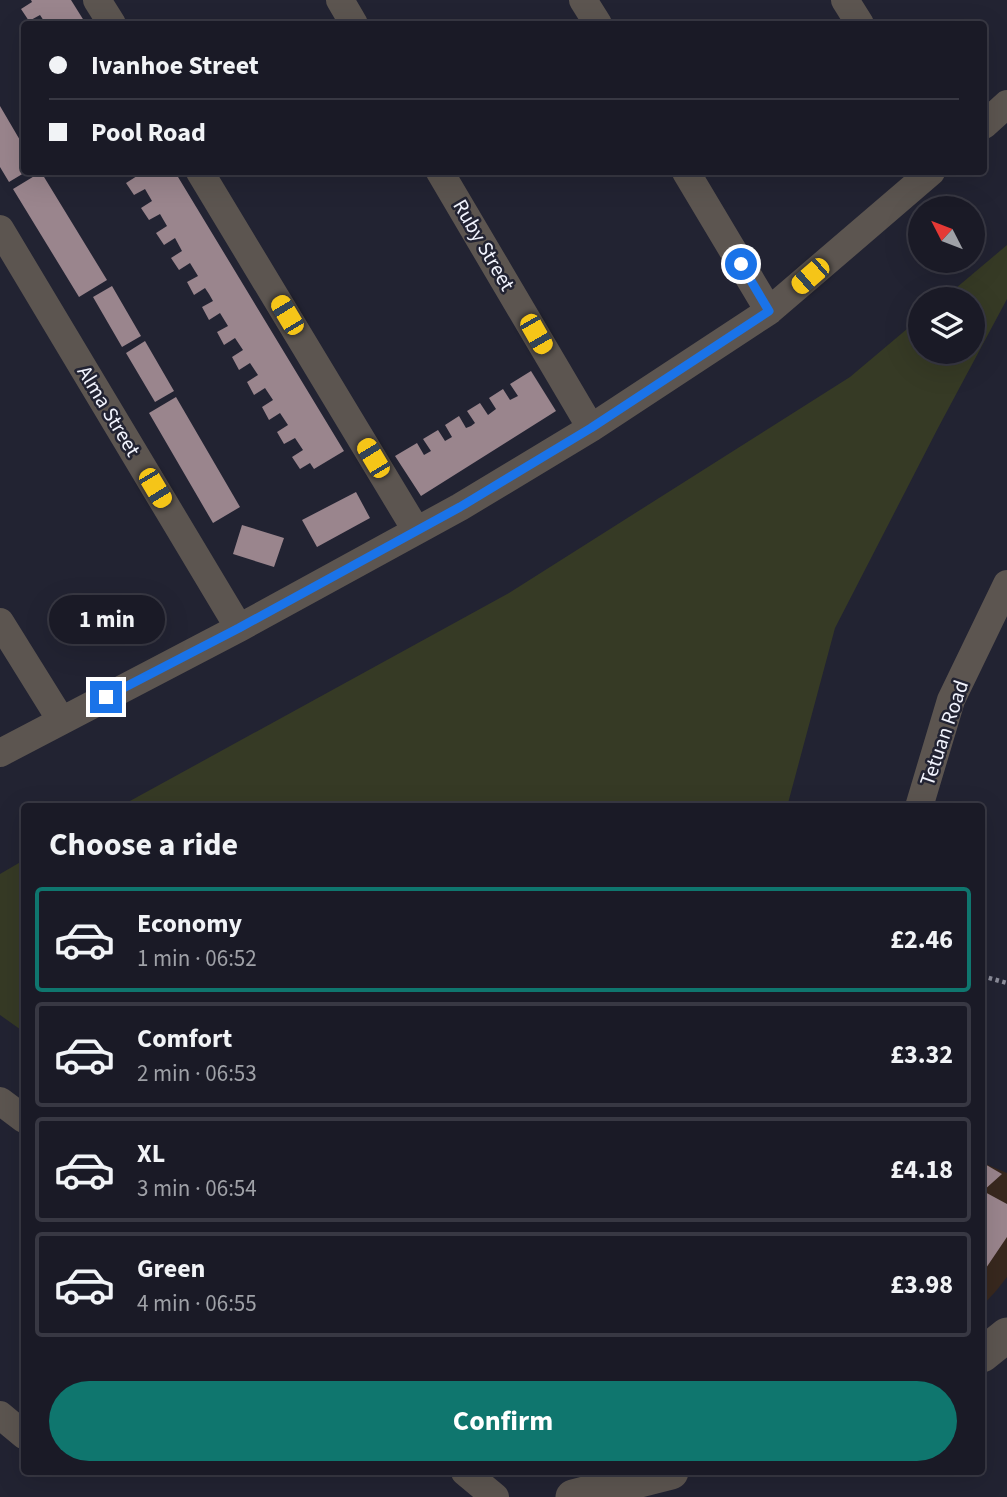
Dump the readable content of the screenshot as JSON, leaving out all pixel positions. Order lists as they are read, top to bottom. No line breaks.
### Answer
{"streets":{"street":["Ruby Street","Alma Street","Tetuan Road"]},"north":"top left","page":{"banner":["Ivanhoe Street","Pool Road"],"bubble":"1 min","heading":"Choose a ride","list":[{"name":"Economy","note":"1 min · 06:52","value":"£2.46"},{"name":"Comfort","note":"2 min · 06:53","value":"£3.32"},{"name":"XL","note":"3 min · 06:54","value":"£4.18"},{"name":"Green","note":"4 min · 06:55","value":"£3.98"}],"buttons":"Confirm"}}
